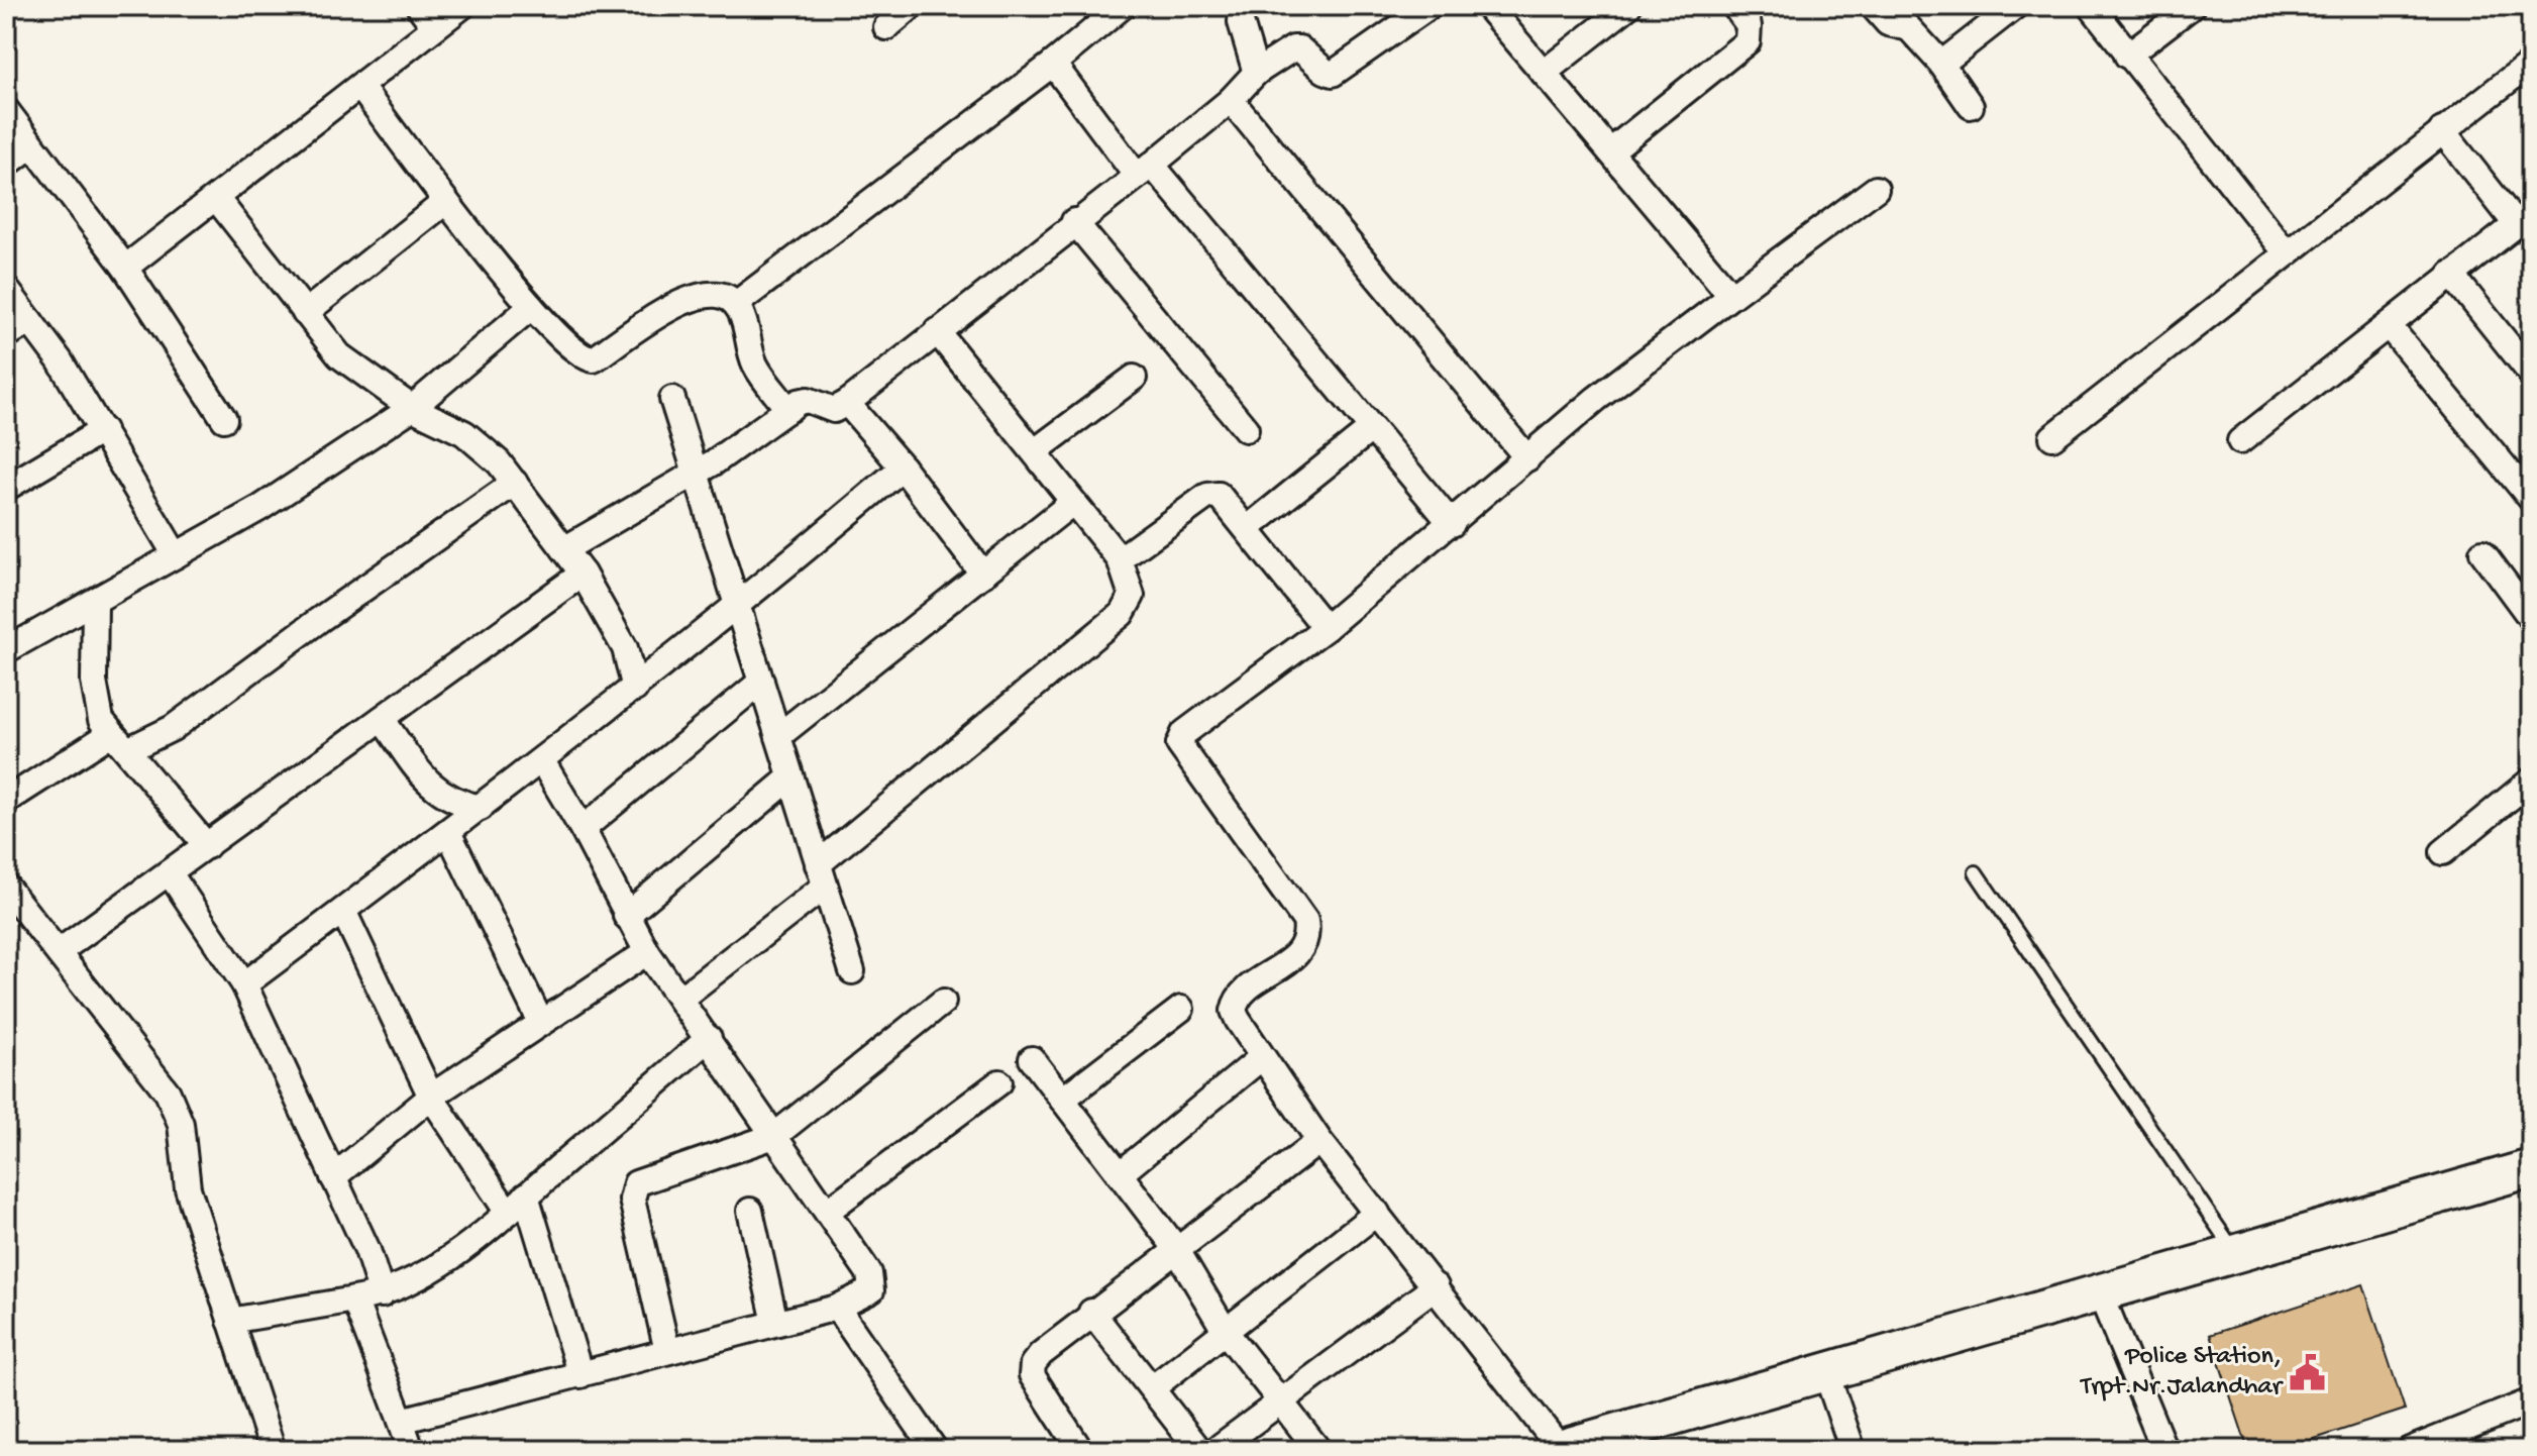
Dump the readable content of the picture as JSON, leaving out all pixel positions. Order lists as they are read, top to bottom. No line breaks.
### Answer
{"places":{"public building":["Police Station, Trpt.Nr.Jalandhar"]}}
